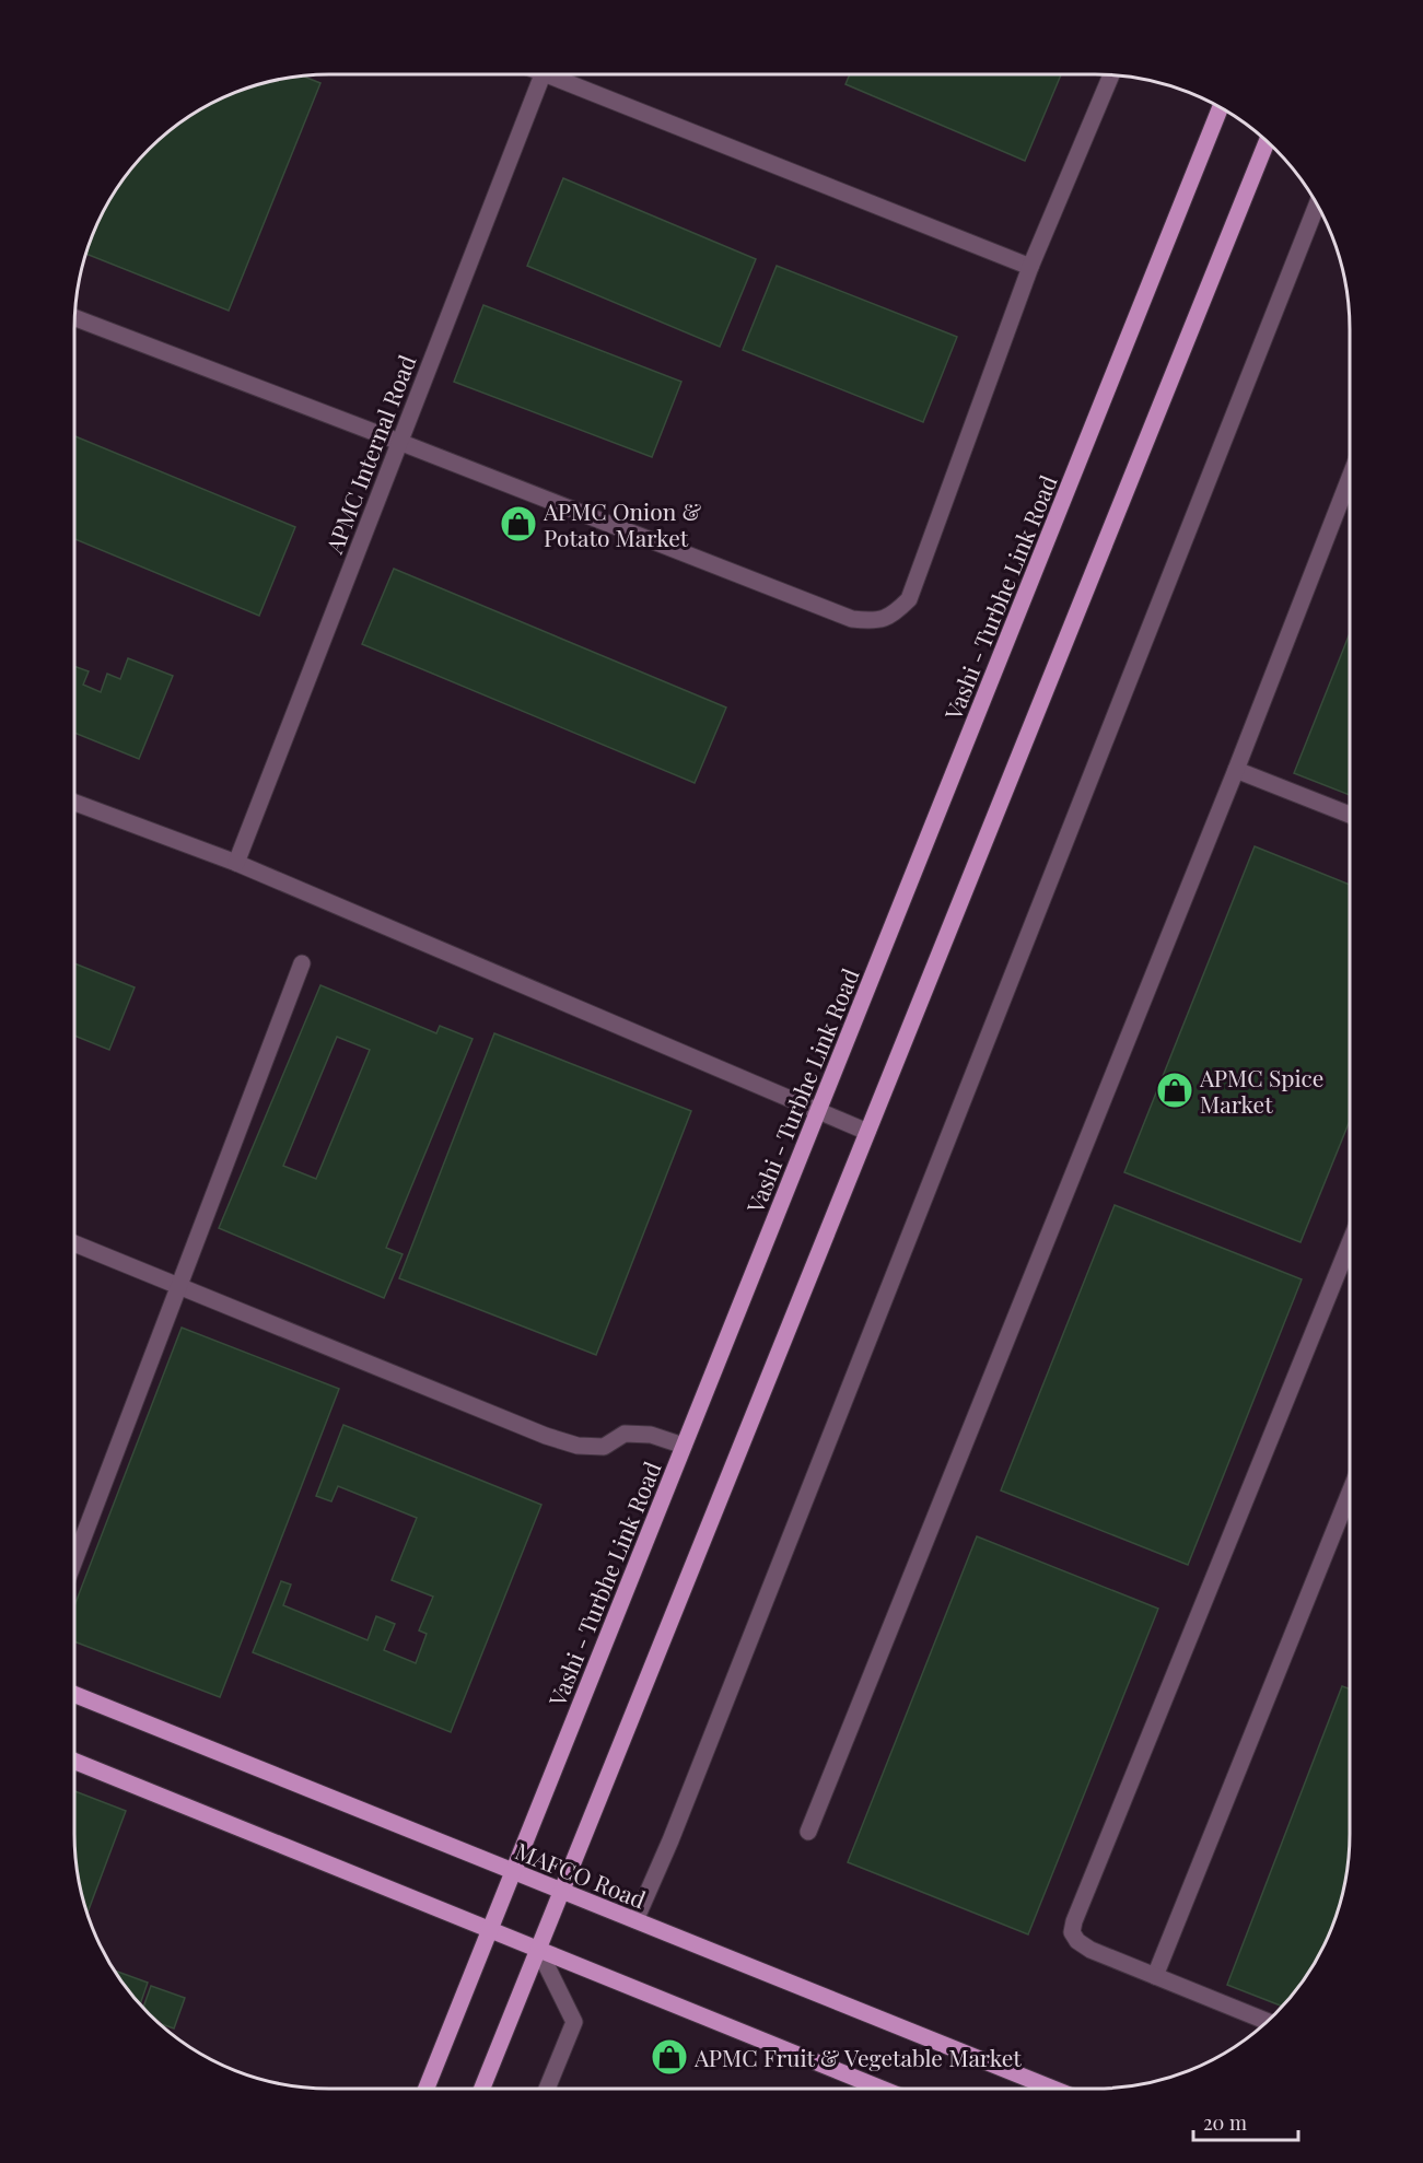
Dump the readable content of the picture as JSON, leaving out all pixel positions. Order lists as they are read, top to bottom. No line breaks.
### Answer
{"streets":{"main road":["Vashi - Turbhe Link Road","MAFCO Road"],"street":["APMC Internal Road"]},"crossings":[["Vashi - Turbhe Link Road","MAFCO Road"]],"places":{"shop":["APMC Onion & Potato Market","APMC Spice Market","APMC Fruit & Vegetable Market"]},"scale_bar":"20 m"}
